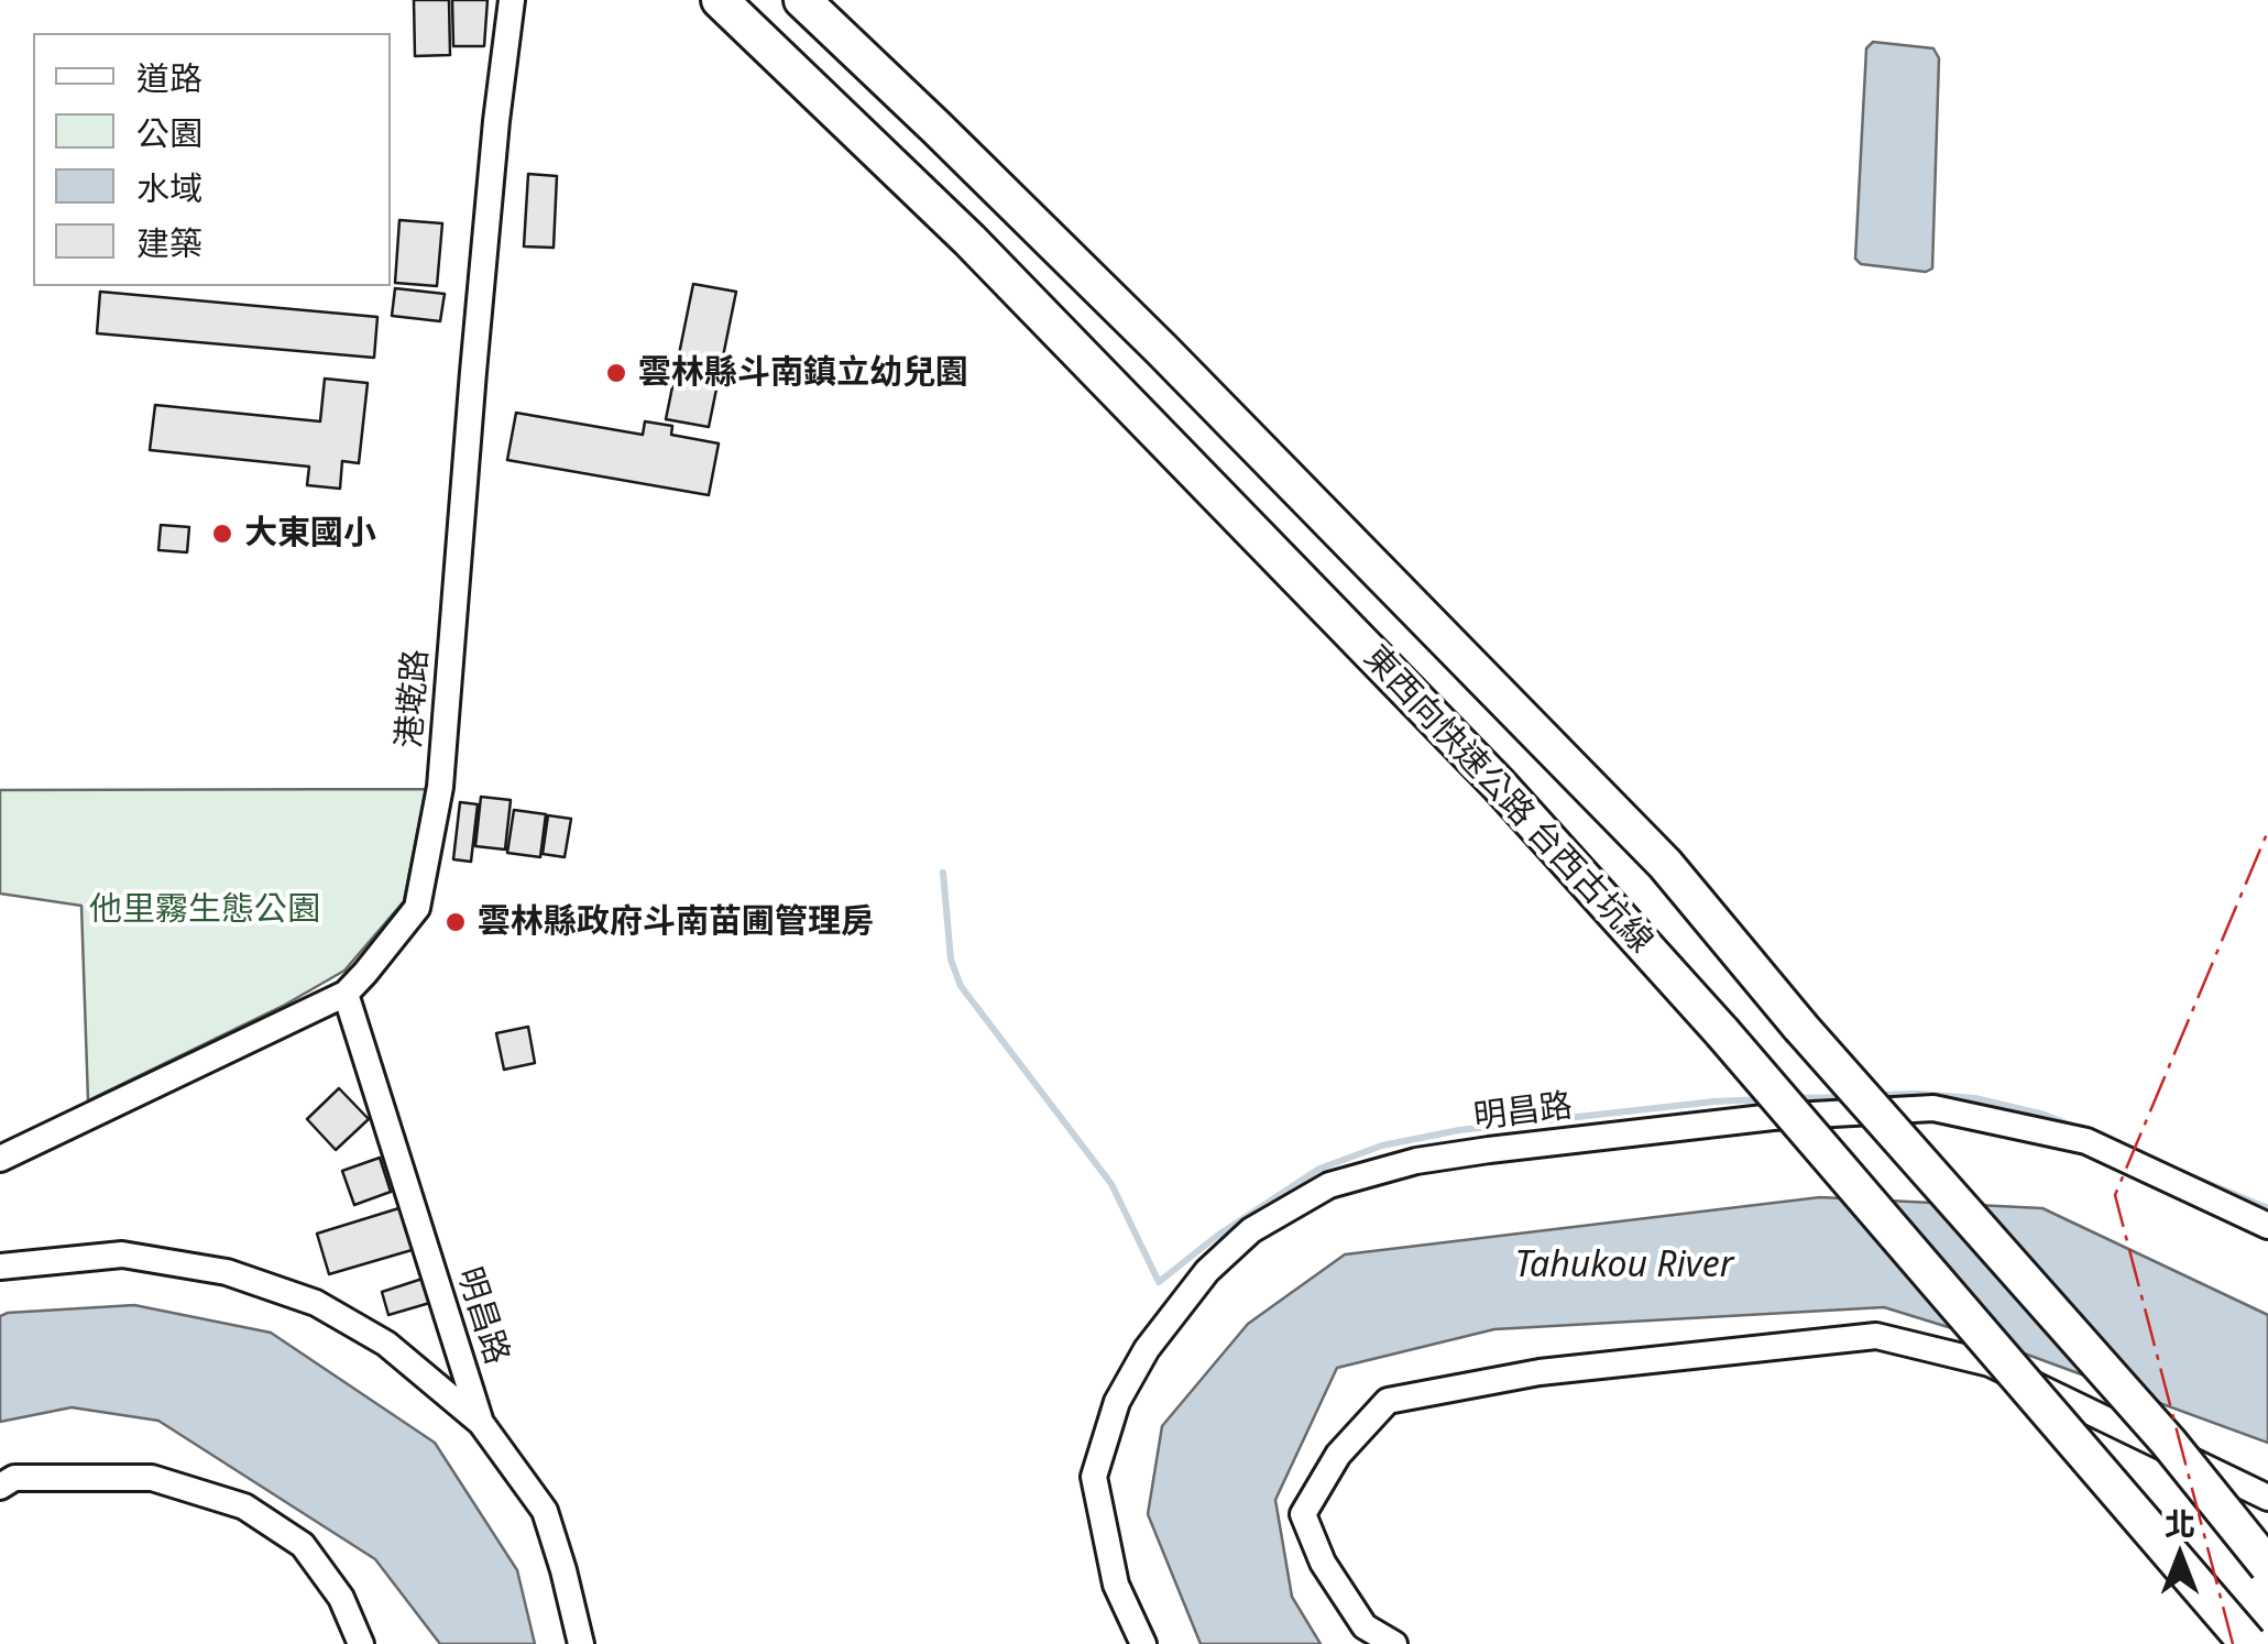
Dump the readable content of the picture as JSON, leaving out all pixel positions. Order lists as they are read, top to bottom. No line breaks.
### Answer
{"streets":{"highway":["東西向快速公路 台西古坑線"],"street":["港墘路","明昌路"]},"crossings":[["港墘路","明昌路"]],"water":["Tahukou River"],"parks":["他里霧生態公園"],"places":["雲林縣斗南鎮立幼兒園","大東國小","雲林縣政府斗南苗圃管理房"],"legend":["道路","公園","水域","建築"],"north":"top"}
